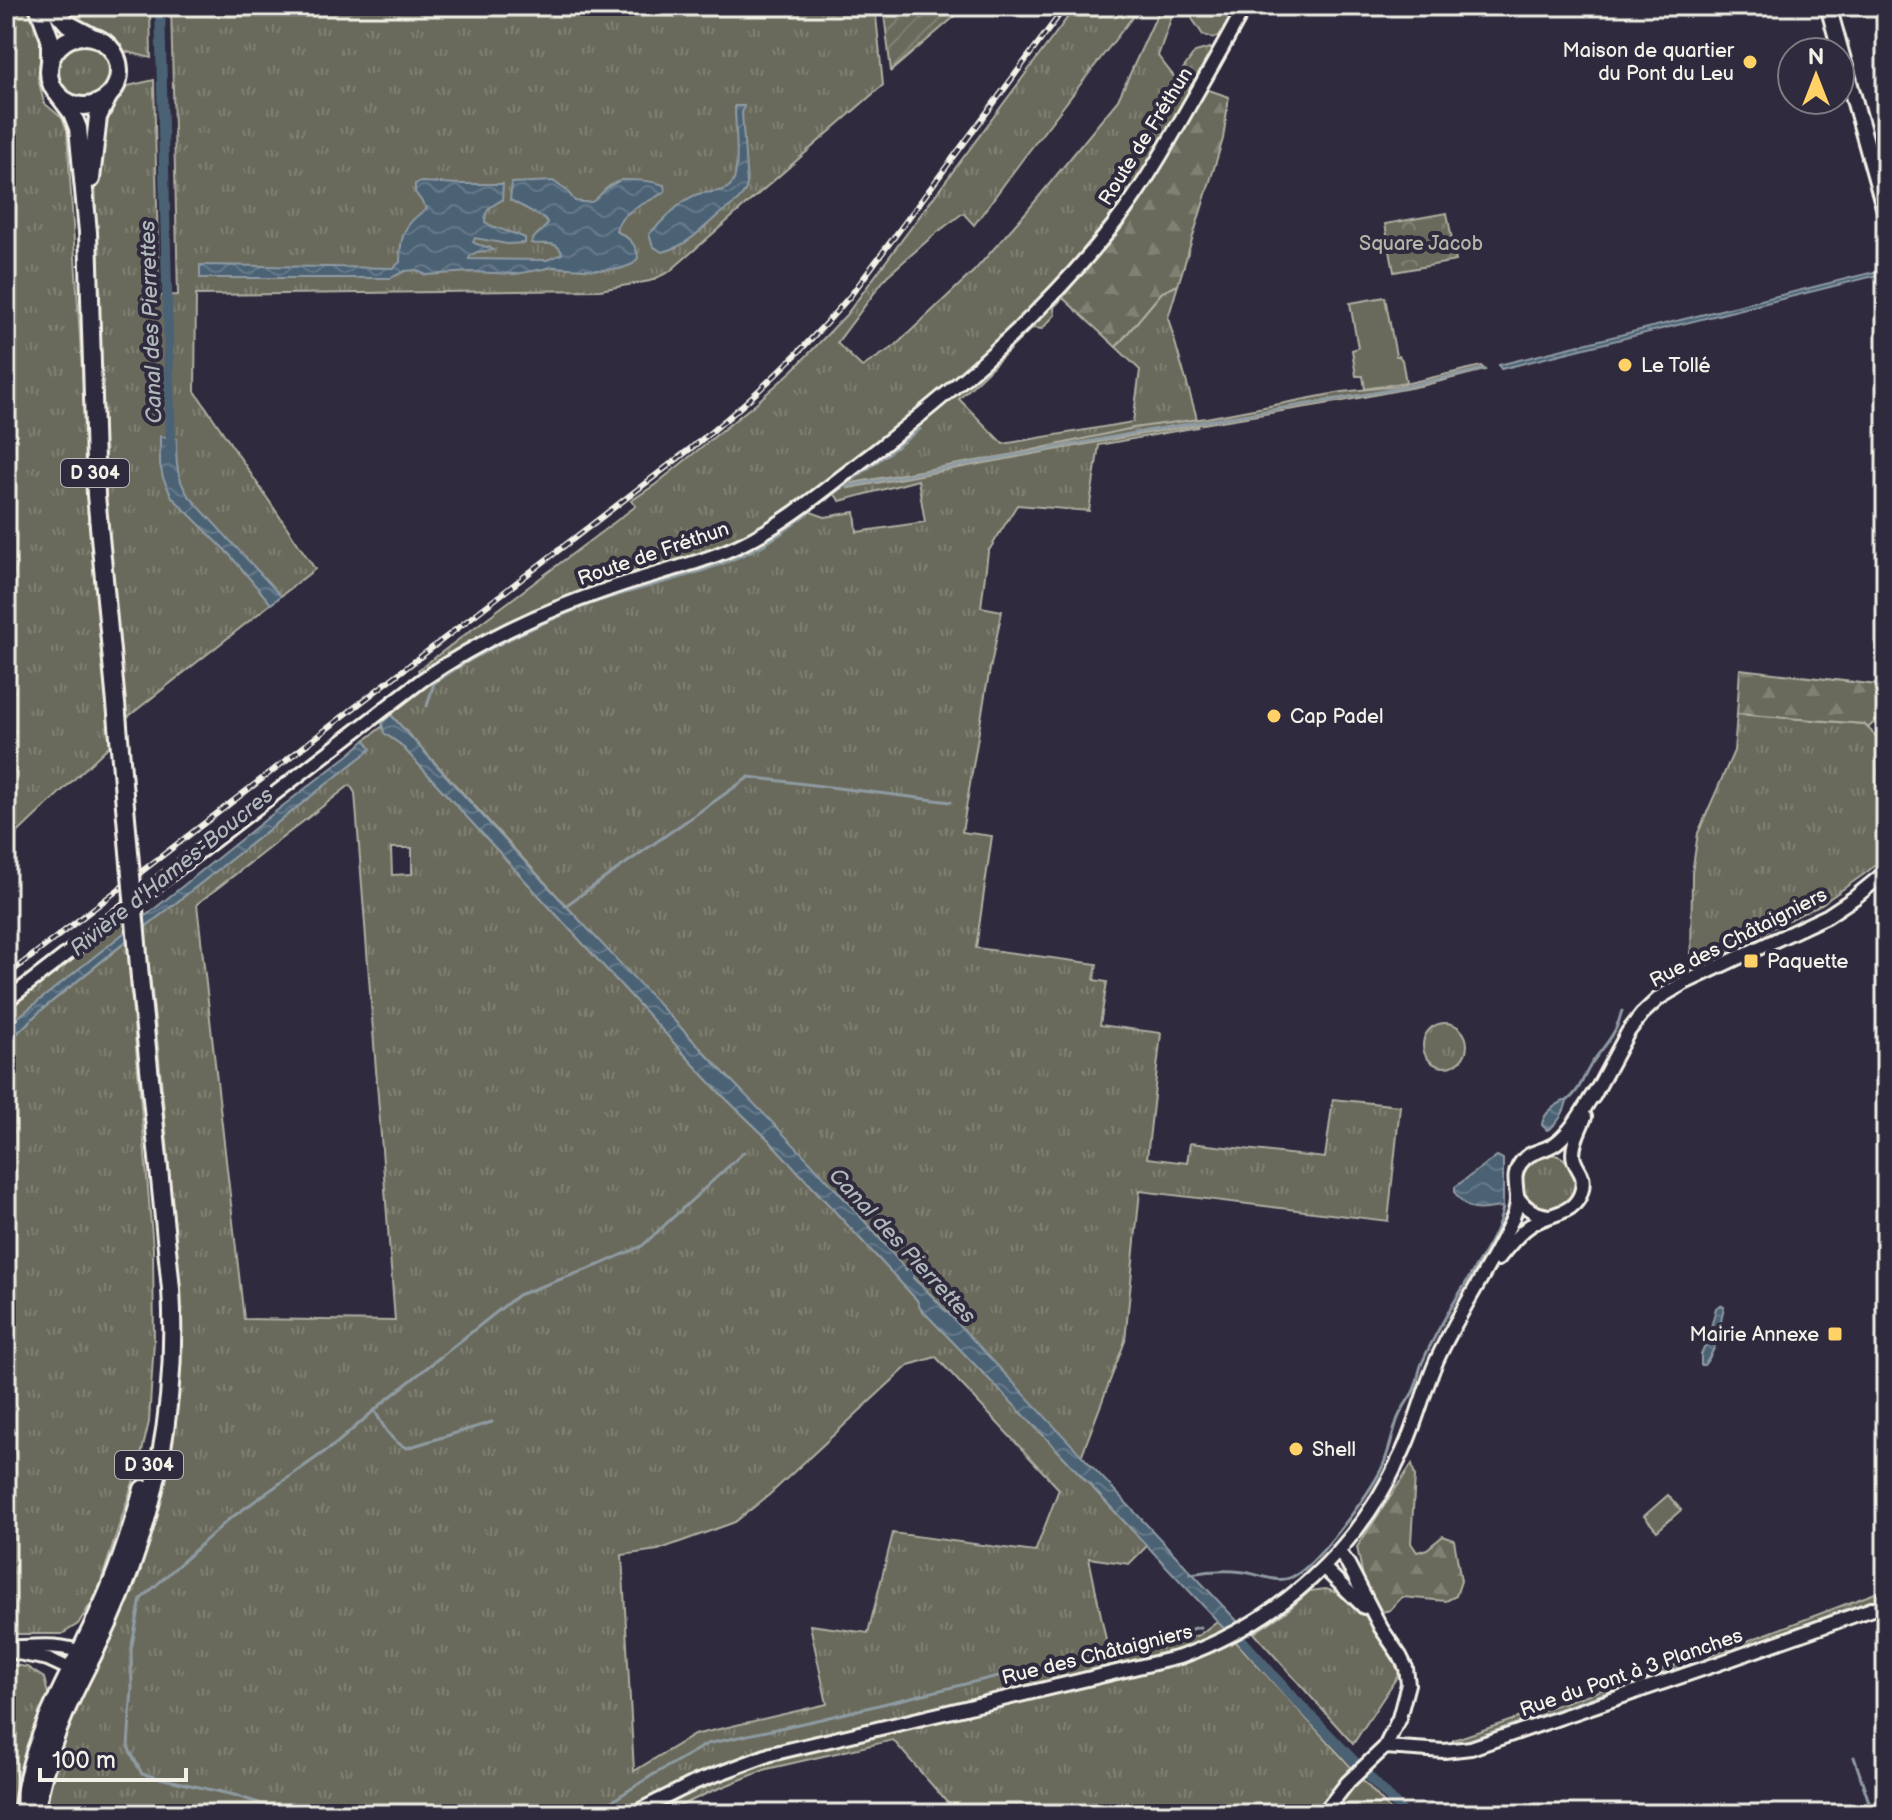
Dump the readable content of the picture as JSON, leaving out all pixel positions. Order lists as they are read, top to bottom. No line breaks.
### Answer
{"streets":{"main road":["D 304"],"street":["Route de Fréthun","Rue des Châtaigniers","Rue du Pont à 3 Planches"]},"water":["Canal des Pierrettes","Rivière d'Hames-Boucres"],"parks":["Square Jacob"],"places":{"other":["Maison de quartier du Pont du Leu","Le Tollé","Cap Padel","Shell"],"transit":["Paquette","Mairie Annexe"]},"scale_bar":"100 m","north":"top"}
